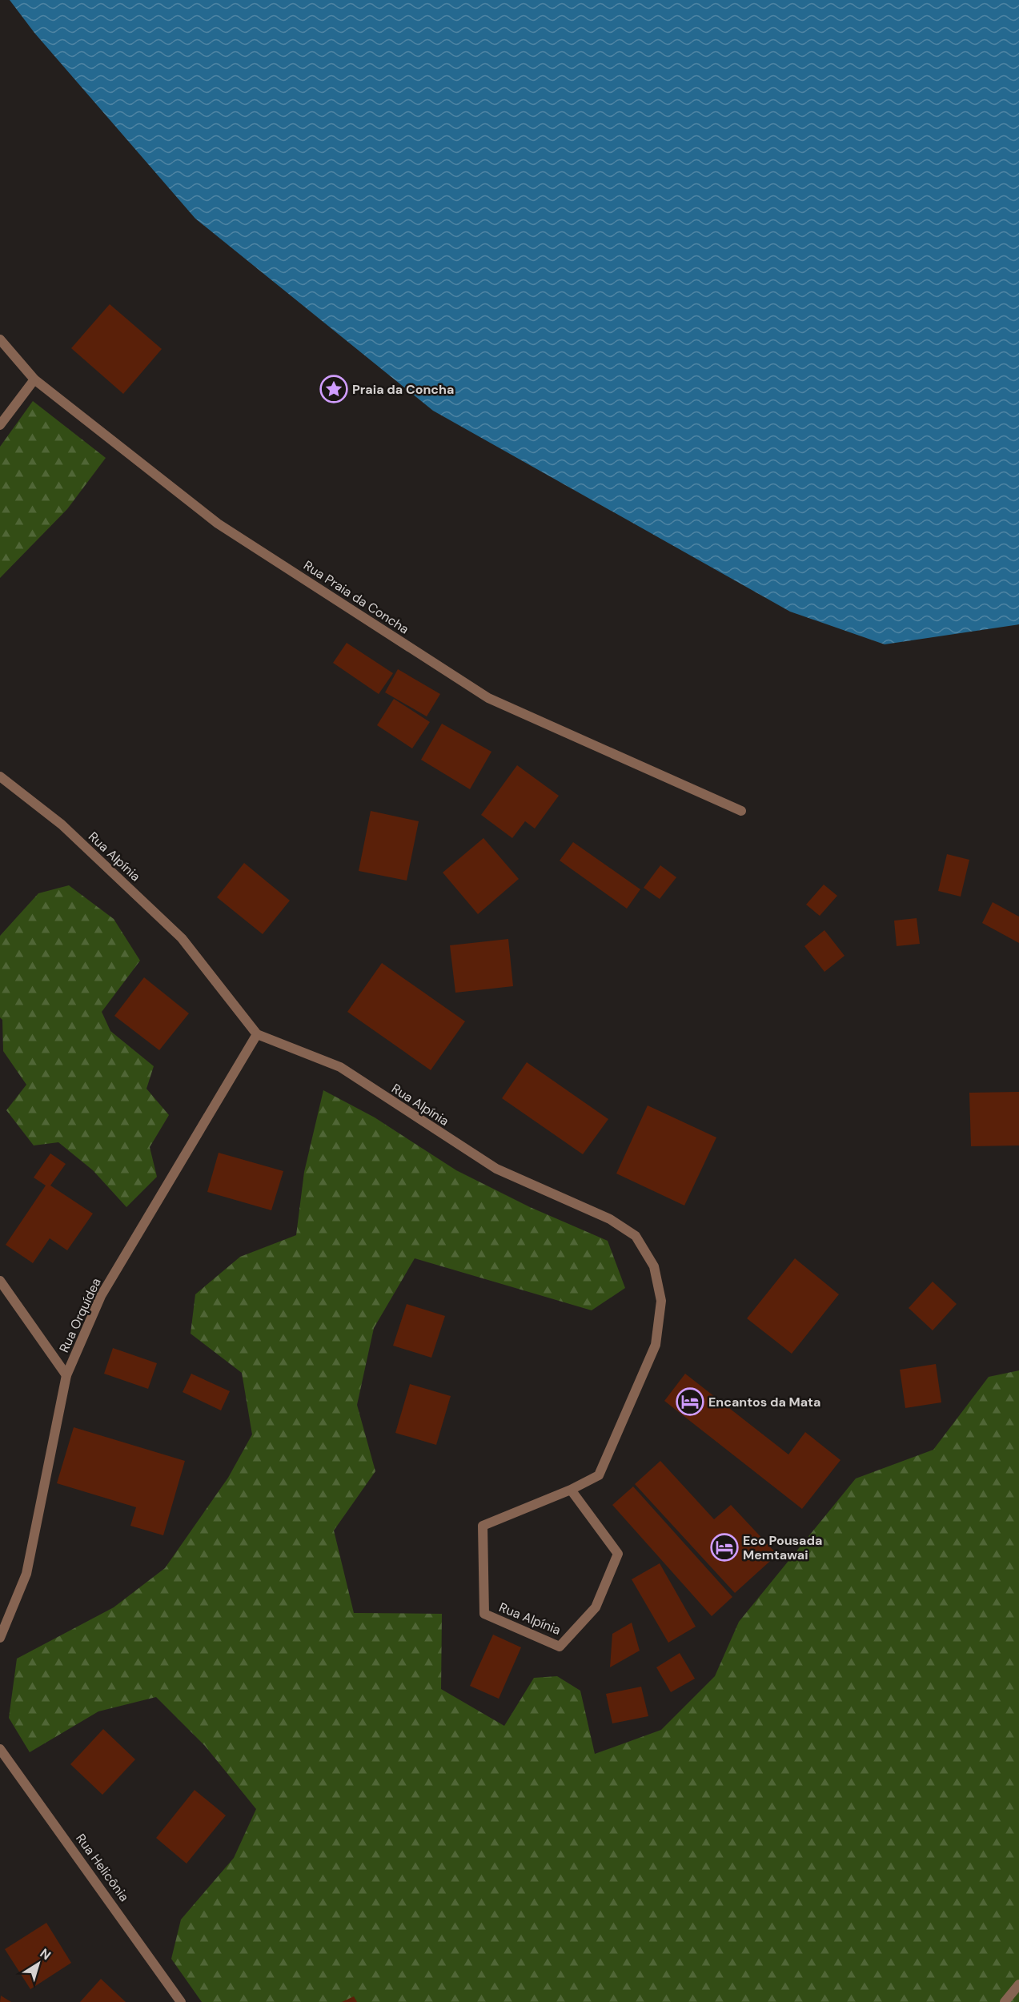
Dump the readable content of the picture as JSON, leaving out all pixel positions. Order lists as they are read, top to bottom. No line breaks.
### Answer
{"streets":{"street":["Rua Praia da Concha","Rua Alpínia","Rua Orquídea","Rua Helicônia"]},"crossings":[["Rua Alpínia","Rua Orquídea"]],"places":{"place":["Praia da Concha"],"hotel":["Encantos da Mata","Eco Pousada Memtawai"]},"north":"top right"}
